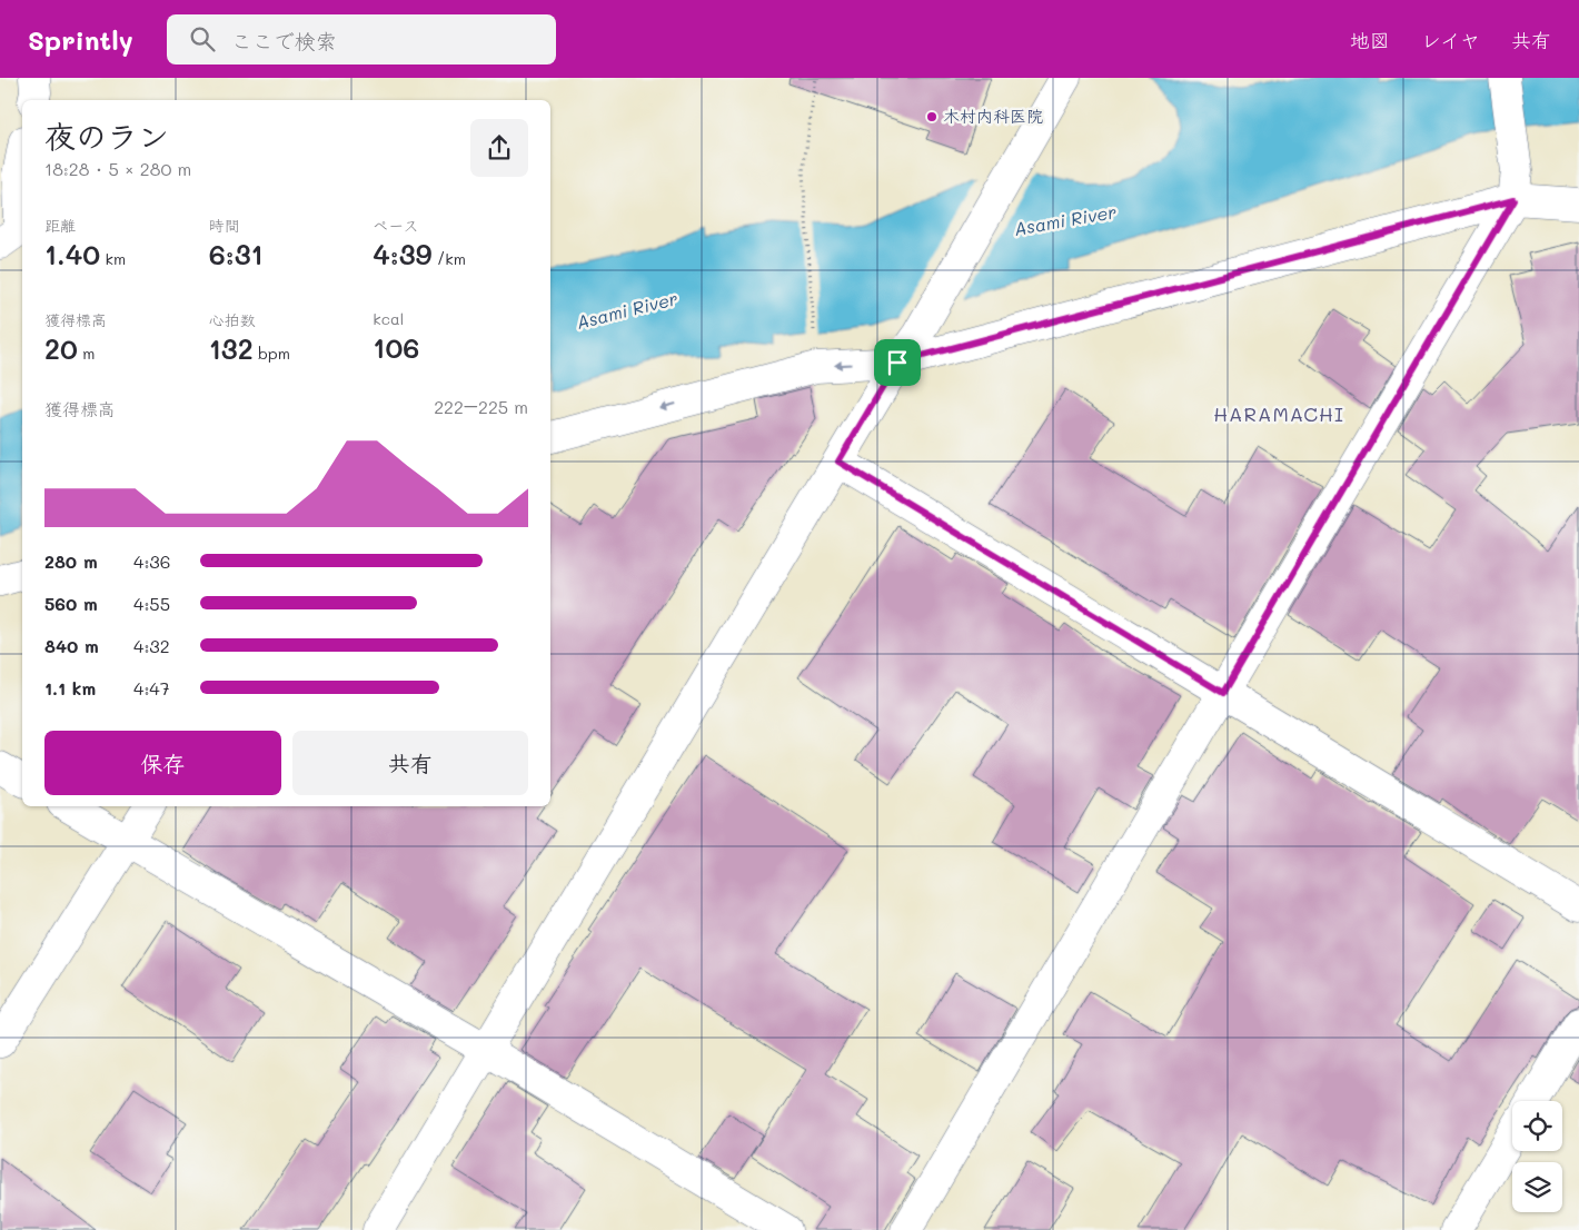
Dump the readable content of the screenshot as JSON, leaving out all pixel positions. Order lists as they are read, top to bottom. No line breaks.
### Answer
{"districts":["HARAMACHI"],"water":["Asami River"],"places":["木村内科医院"],"page":{"header":"Sprintly","search":"ここで検索","nav":["地図","レイヤ","共有"],"heading":["夜のラン","18:28 · 5 × 280 m"],"stats":[["距離","1.40 km"],["時間","6:31"],["ペース","4:39 /km"],["獲得標高","20 m"],["心拍数","132 bpm"],["kcal","106"]],"chart":["獲得標高","222–225 m"],"list":[{"name":"280 m","note":"4:36"},{"name":"560 m","note":"4:55"},{"name":"840 m","note":"4:32"},{"name":"1.1 km","note":"4:47"}],"buttons":["保存","共有"]}}
